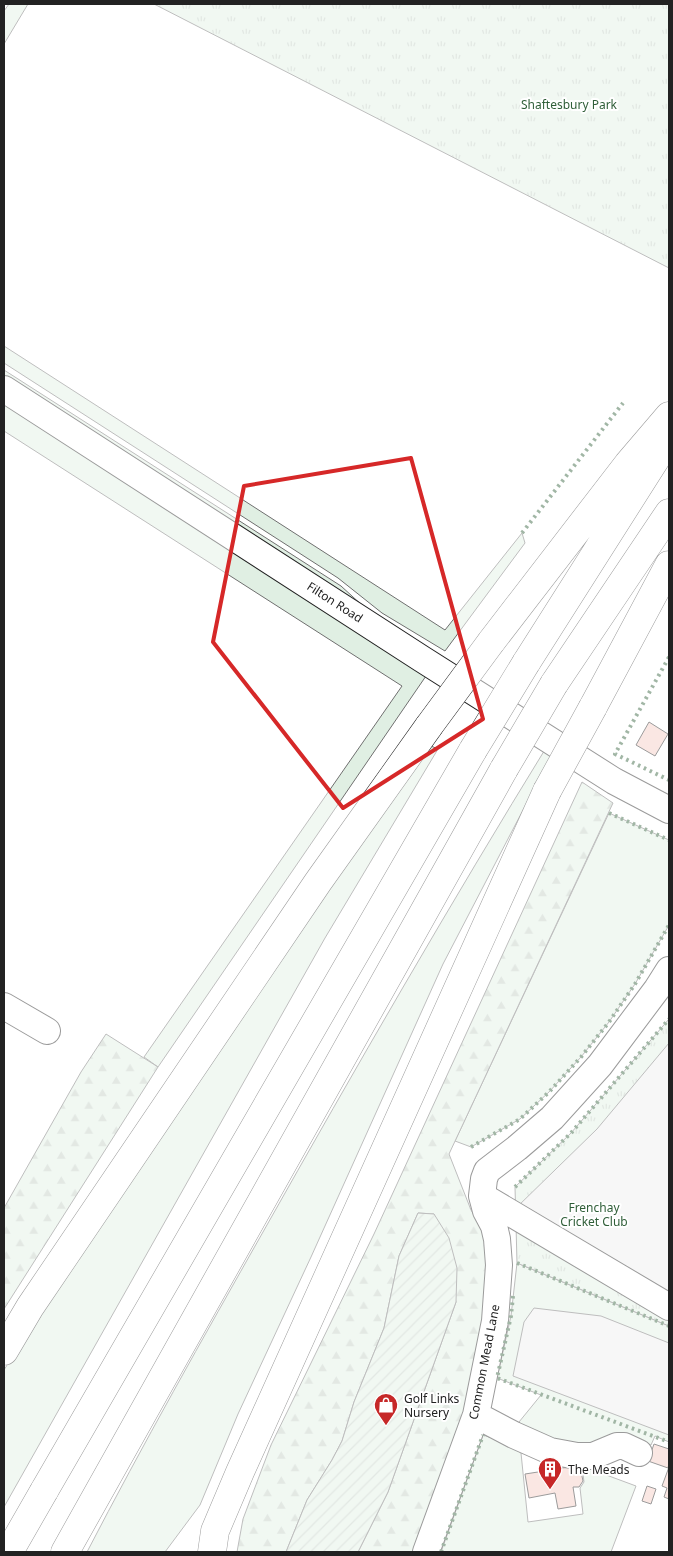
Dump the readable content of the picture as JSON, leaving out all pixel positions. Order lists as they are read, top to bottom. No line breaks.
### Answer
{"streets":{"street":["Filton Road","Common Mead Lane"]},"parks":["Shaftesbury Park","Frenchay Cricket Club"],"places":{"shop":["Golf Links Nursery"],"building":["The Meads"]}}
